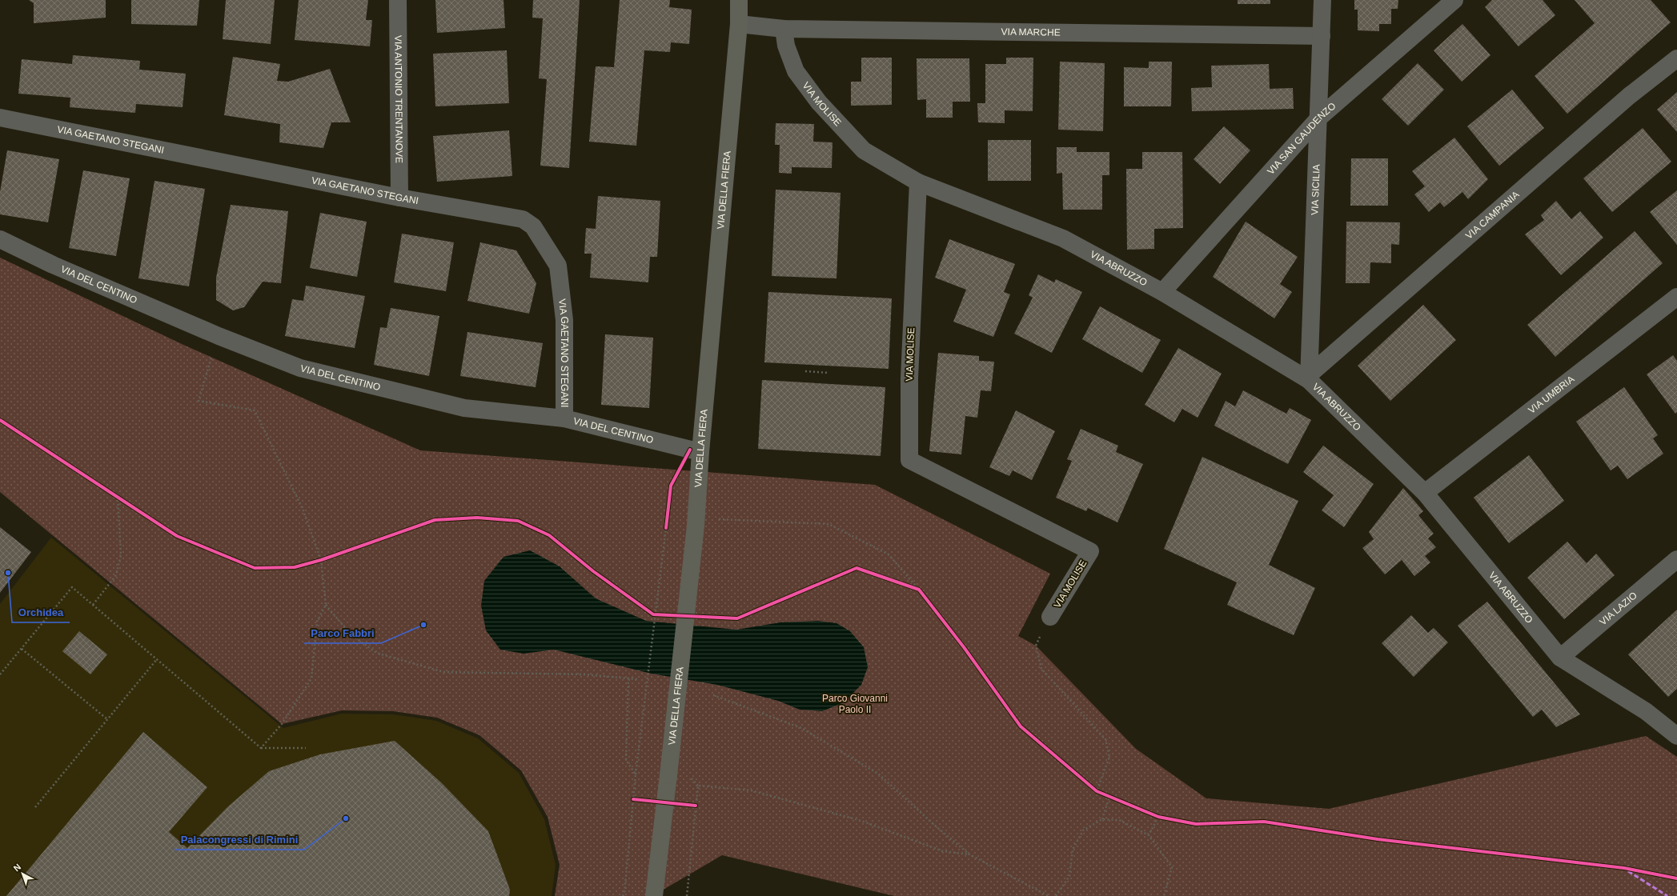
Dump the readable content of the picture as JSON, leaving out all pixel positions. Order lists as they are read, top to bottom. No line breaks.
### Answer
{"streets":{"street":["VIA MARCHE","VIA ANTONIO TRENTANOVE","VIA MOLISE","VIA SAN GAUDENZO","VIA GAETANO STEGANI","VIA SICILIA","VIA DELLA FIERA","VIA CAMPANIA","VIA ABRUZZO","VIA DEL CENTINO","VIA UMBRIA","VIA LAZIO"]},"crossings":[["VIA MARCHE","VIA MOLISE"],["VIA MARCHE","VIA SICILIA"],["VIA MARCHE","VIA DELLA FIERA"],["VIA ANTONIO TRENTANOVE","VIA GAETANO STEGANI"],["VIA MOLISE","VIA ABRUZZO"],["VIA SAN GAUDENZO","VIA SICILIA"],["VIA SAN GAUDENZO","VIA ABRUZZO"],["VIA GAETANO STEGANI","VIA DEL CENTINO"],["VIA SICILIA","VIA CAMPANIA"],["VIA SICILIA","VIA ABRUZZO"],["VIA DELLA FIERA","VIA DEL CENTINO"],["VIA CAMPANIA","VIA ABRUZZO"],["VIA ABRUZZO","VIA UMBRIA"],["VIA ABRUZZO","VIA LAZIO"]],"parks":["Parco Giovanni Paolo II"],"places":["Orchidea","Parco Fabbri","Palacongressi di Rimini"],"north":"top left"}
